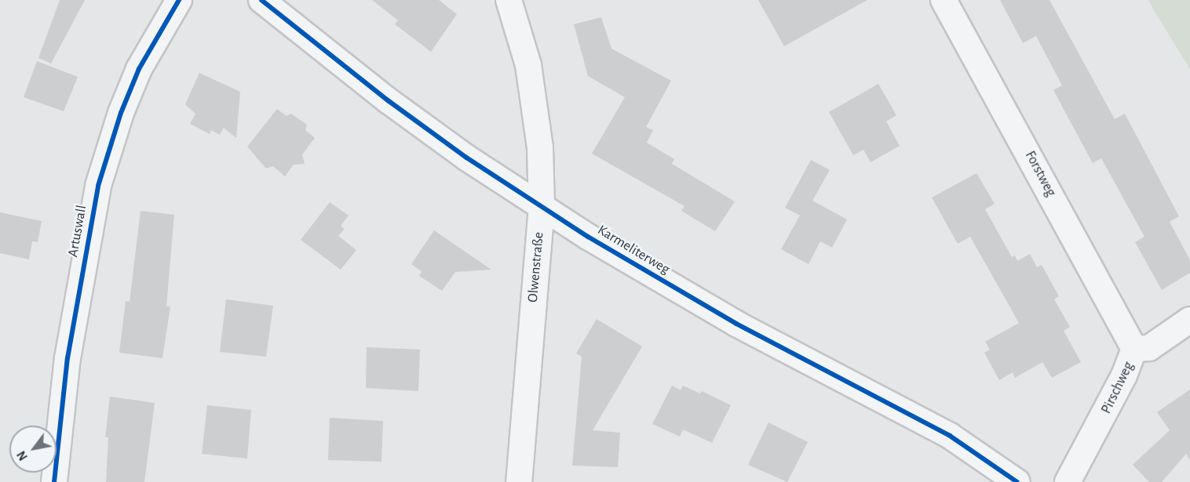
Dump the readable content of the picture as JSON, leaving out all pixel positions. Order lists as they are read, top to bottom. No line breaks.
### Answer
{"streets":{"street":["Forstweg","Artuswall","Karmeliterweg","Olwenstraße","Pirschweg"]},"crossings":[["Forstweg","Pirschweg"],["Karmeliterweg","Olwenstraße"]],"north":"bottom left"}
